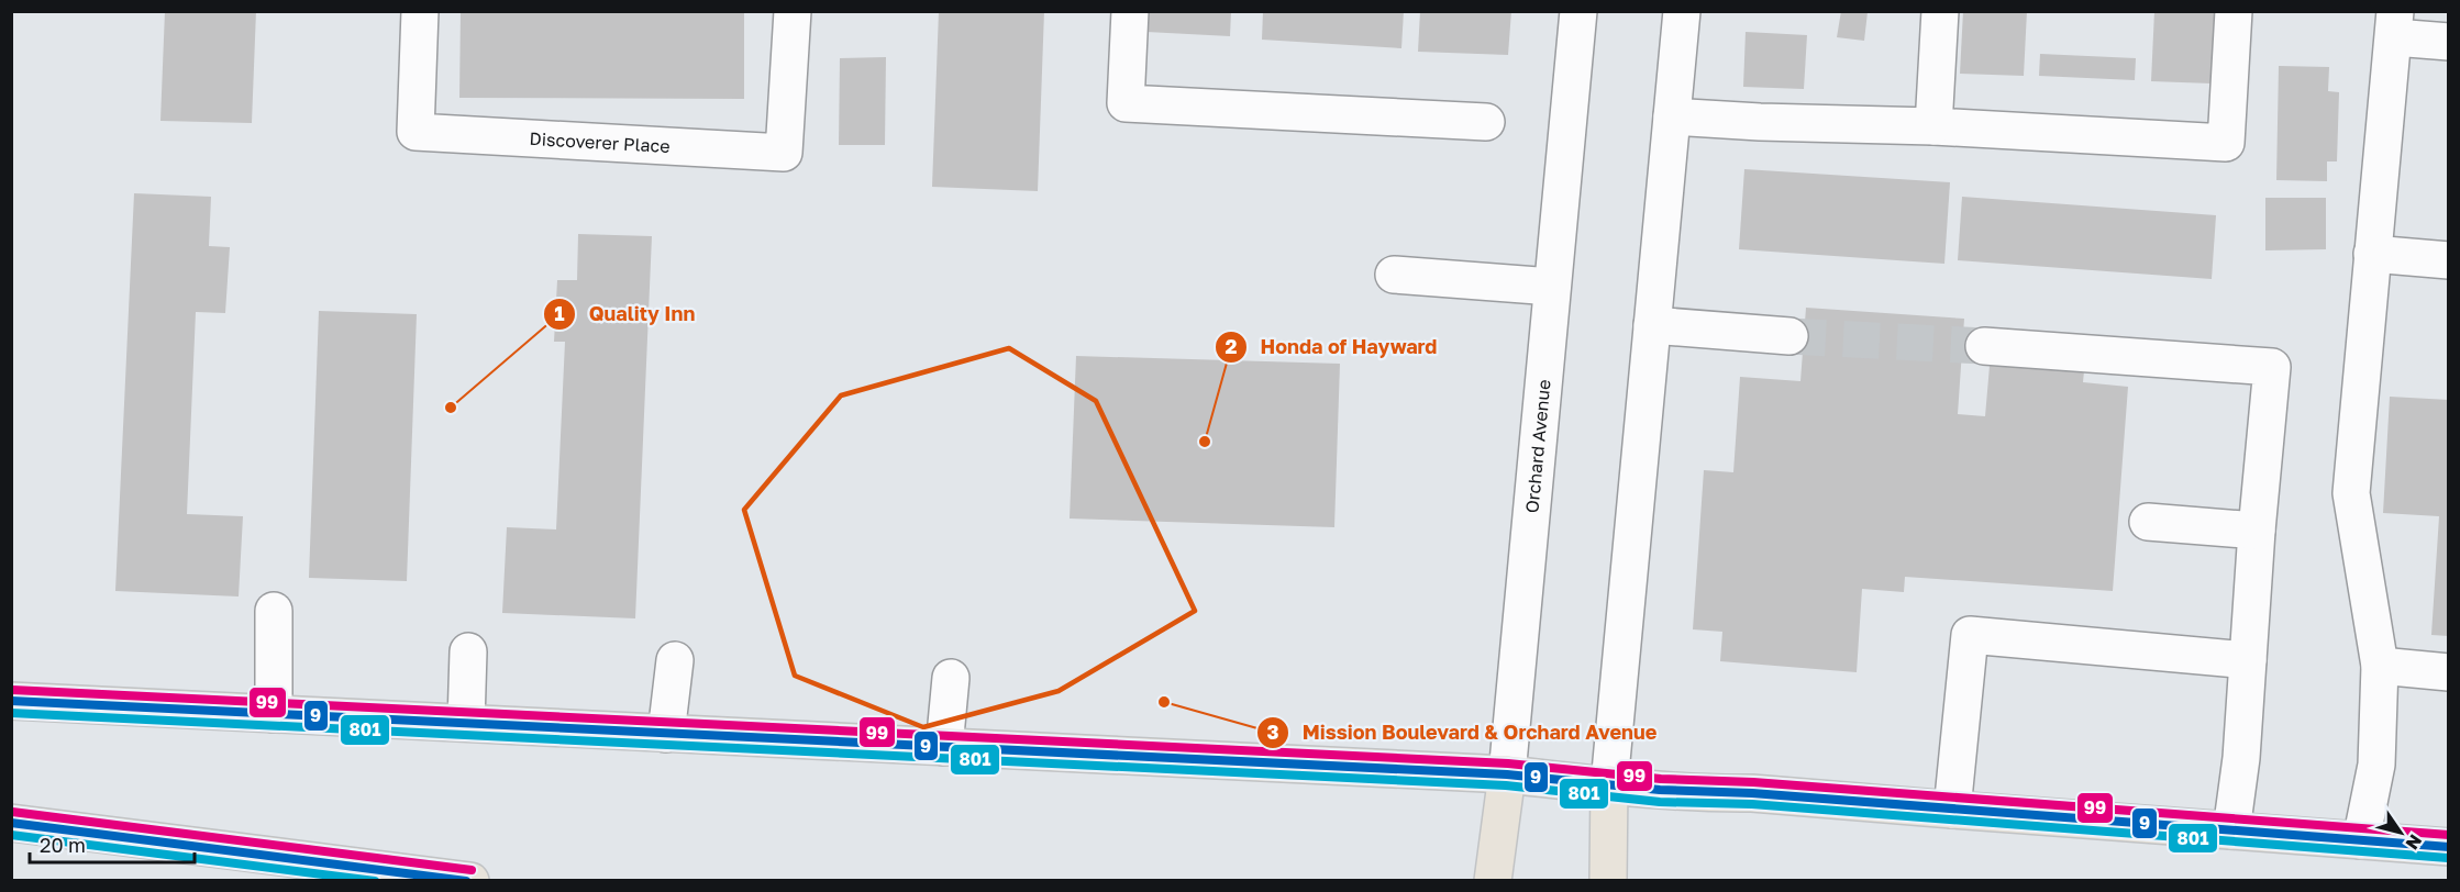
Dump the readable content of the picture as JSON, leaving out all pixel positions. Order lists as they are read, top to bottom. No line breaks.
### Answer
{"streets":{"main road":["Orchard Avenue"],"street":["Discoverer Place"]},"places":["Quality Inn","Honda of Hayward","Mission Boulevard & Orchard Avenue"],"lines":["transit line 99","transit line 9","transit line 801"],"scale_bar":"20 m","north":"bottom right"}
